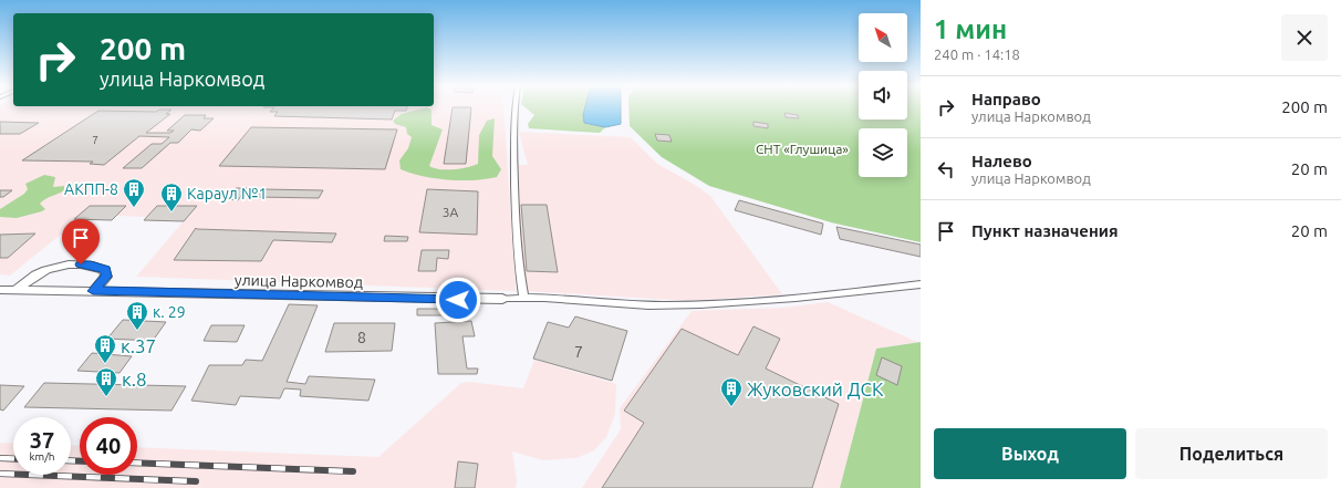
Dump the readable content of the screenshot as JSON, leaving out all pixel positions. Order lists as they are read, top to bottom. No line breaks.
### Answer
{"streets":{"street":["улица Наркомвод"]},"parks":["СНТ «Глушица»"],"places":{"building":["АКПП-8","Караул №1","к. 29","к.37","к.8","Жуковский ДСК"]},"house_numbers":["7","3А","8","7"],"north":"top left","page":{"heading":["1 мин","240 m · 14:18"],"turn":["200 m","улица Наркомвод"],"list":[{"name":"Направо","note":"улица Наркомвод","value":"200 m"},{"name":"Налево","note":"улица Наркомвод","value":"20 m"},{"name":"Пункт назначения","value":"20 m"}],"speed":"37 km/h","limit":"40","buttons":["Выход","Поделиться"]}}
